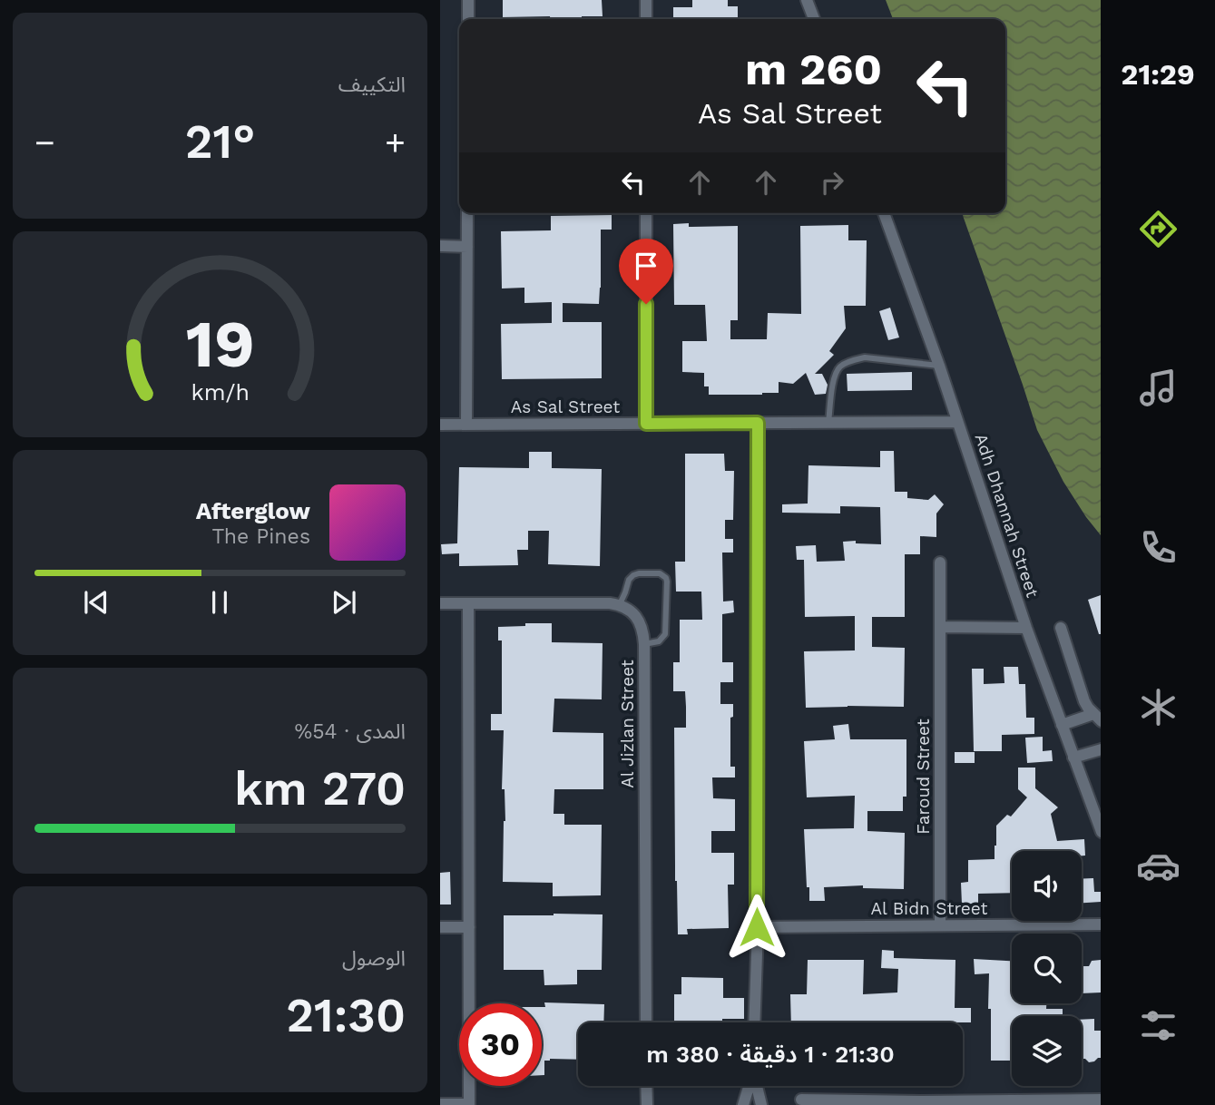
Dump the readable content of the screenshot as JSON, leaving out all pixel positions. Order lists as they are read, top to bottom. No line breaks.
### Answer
{"streets":{"street":["As Sal Street","Adh Dhannah Street","Al Jizlan Street","Faroud Street","Al Bidn Street"]},"crossings":[["As Sal Street","Adh Dhannah Street"],["Faroud Street","Al Bidn Street"]],"page":{"tabs":"21:29","tile":["التكييف",["المدى · 54%","270 km"],["الوصول","21:30"]],"turn":["260 m","As Sal Street"],"heat":["−","21°","+"],"song":["Afterglow","The Pines"],"limit":"30","trip":"21:30 · 1 دقيقة · 380 m","gauge":["19","km/h"]}}
